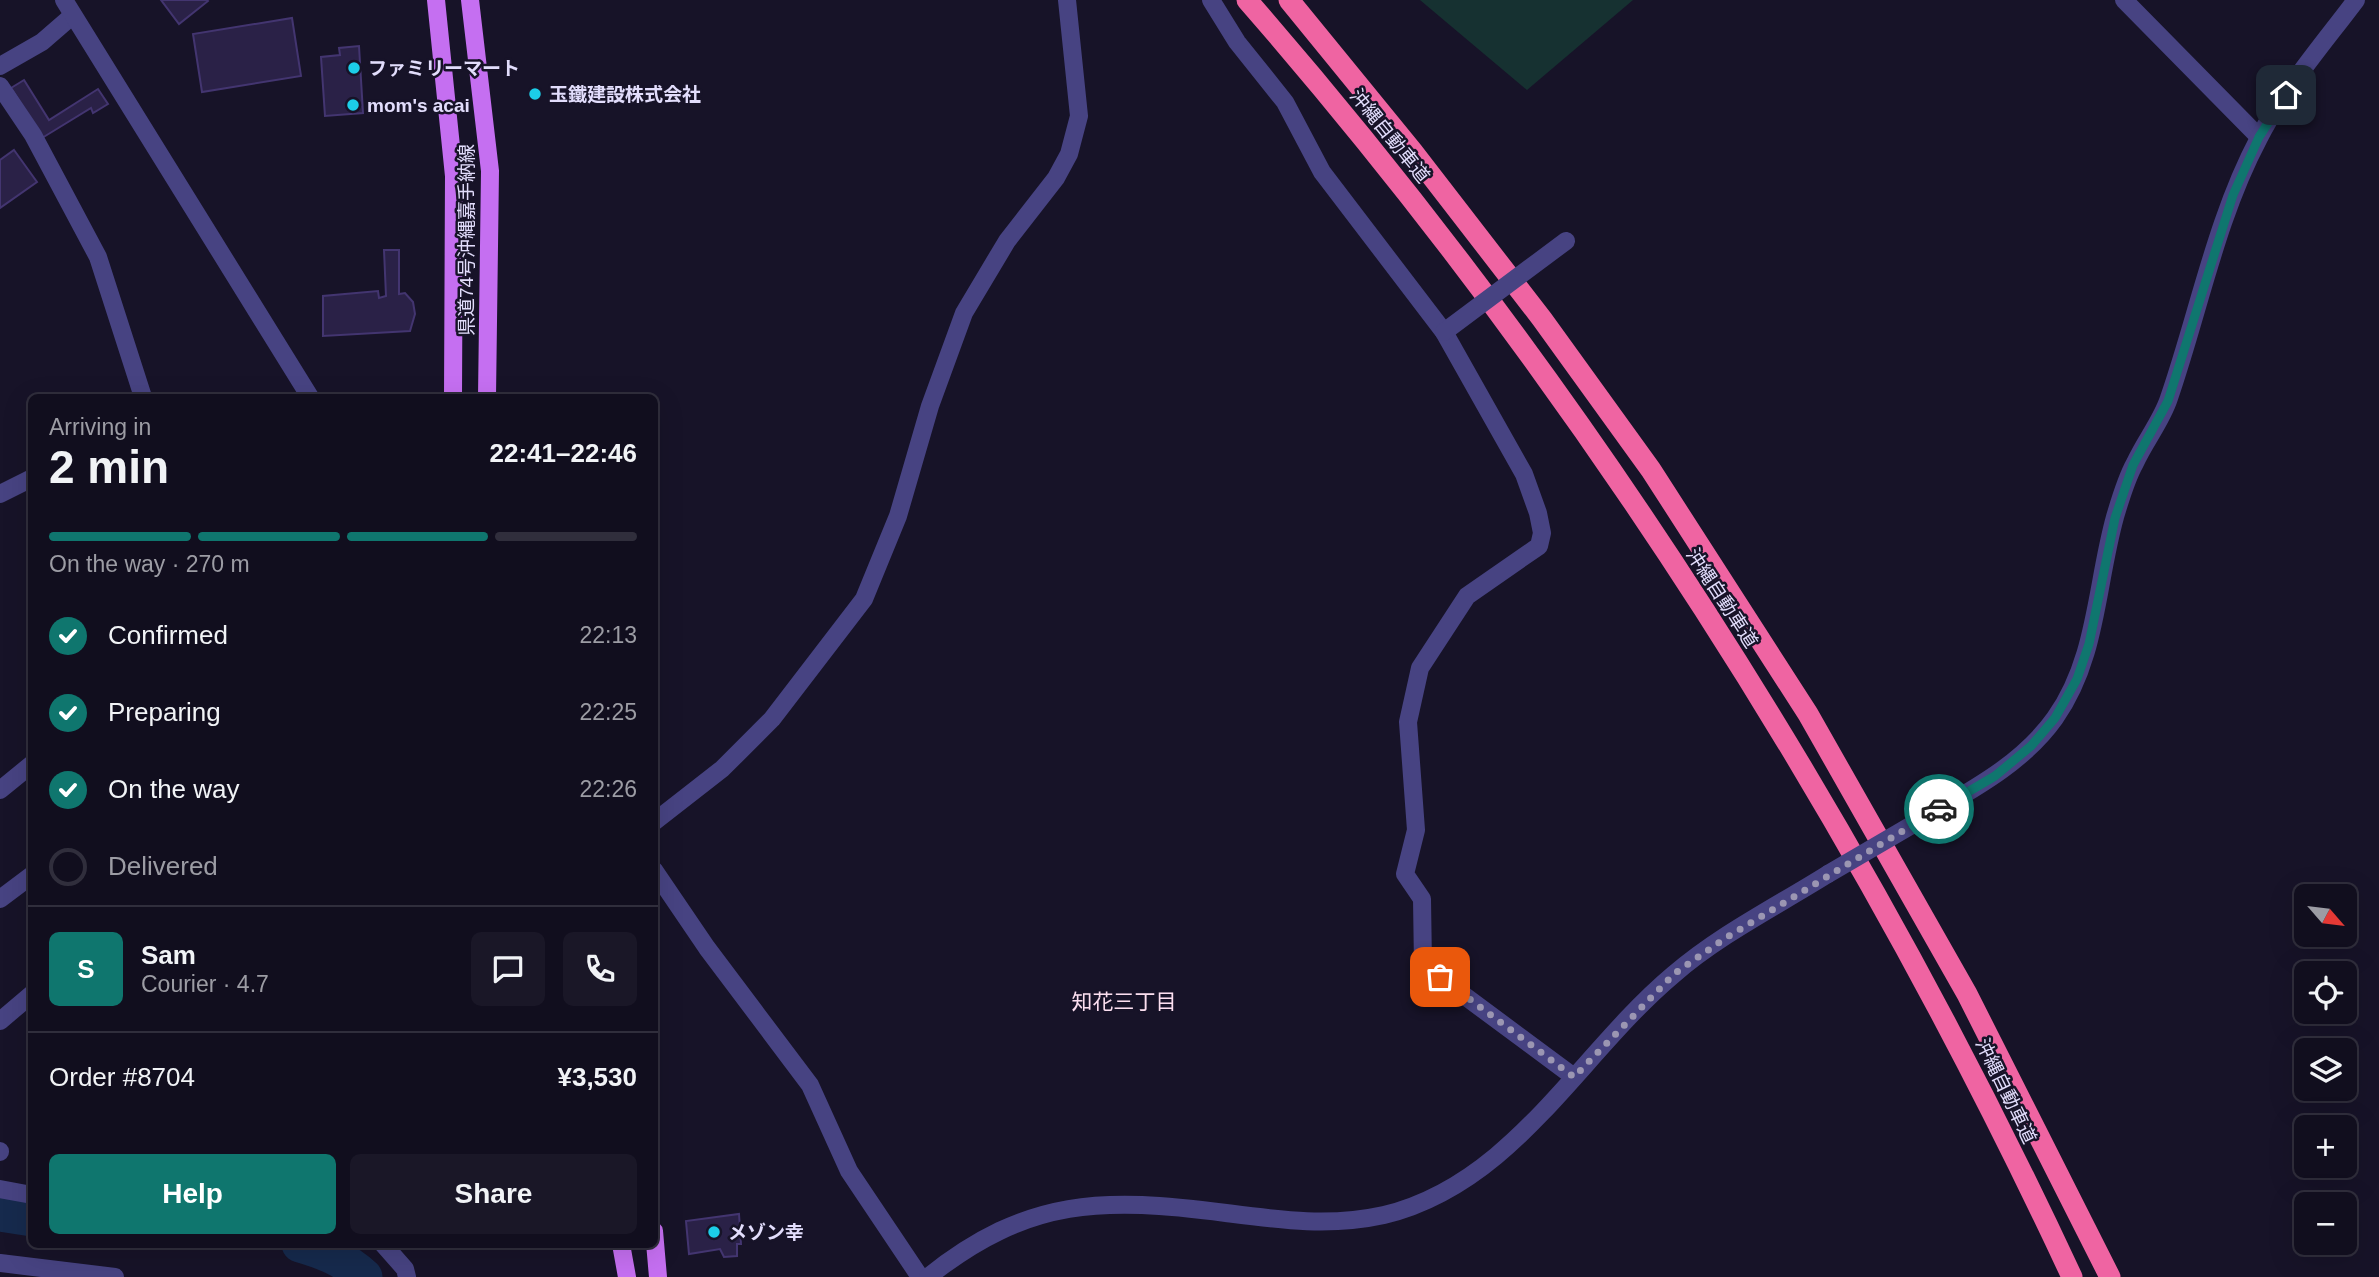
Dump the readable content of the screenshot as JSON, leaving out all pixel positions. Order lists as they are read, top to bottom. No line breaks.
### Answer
{"streets":{"highway":["沖縄自動車道"],"main road":["県道74号沖縄嘉手納線"]},"districts":["知花三丁目"],"places":["ファミリーマート","玉鐵建設株式会社","mom's acai","メゾン幸"],"north":"bottom right","page":{"heading":["2 min","Arriving in","22:41–22:46"],"panel":["Sam","Courier · 4.7","Order #8704","¥3,530"],"bar":"On the way · 270 m","list":[["Confirmed","22:13"],["Preparing","22:25"],["On the way","22:26"],"Delivered"],"map_buttons":["+","−"],"round":"S","buttons":["Help","Share"]}}
